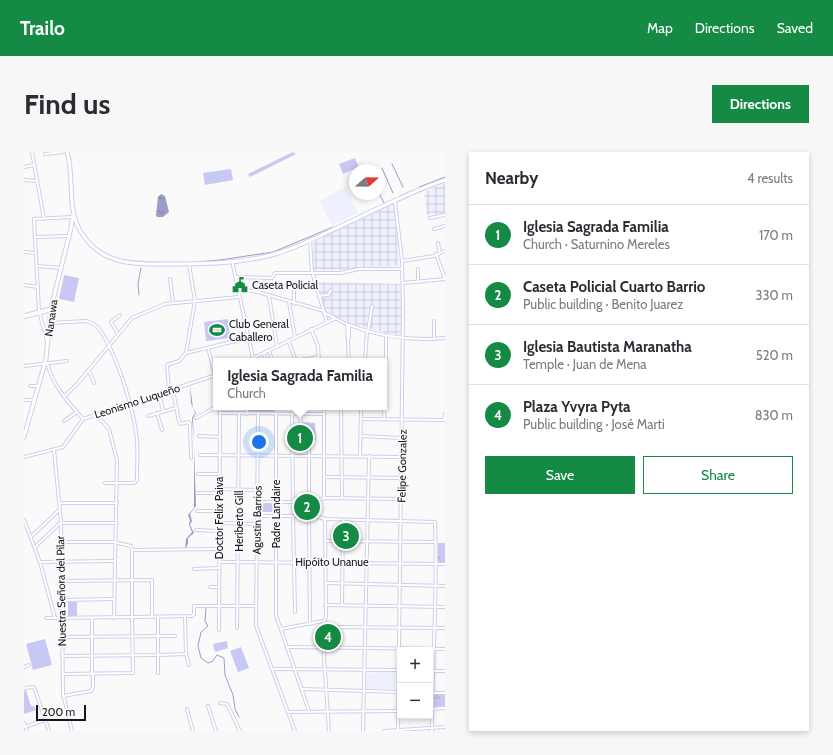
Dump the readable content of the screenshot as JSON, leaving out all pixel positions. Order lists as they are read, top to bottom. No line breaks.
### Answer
{"streets":{"main road":["Nanawa"],"street":["Leonismo Luqueño","Felipe Gonzalez","Padre Landaire","Doctor Felix Paiva","Agustin Barrios","Heriberto Gill","Hipóito Unanue","Nuestra Señora del Pilar"]},"crossings":[["Leonismo Luqueño","Nuestra Señora del Pilar"],["Felipe Gonzalez","Hipóito Unanue"],["Padre Landaire","Hipóito Unanue"],["Doctor Felix Paiva","Hipóito Unanue"],["Agustin Barrios","Hipóito Unanue"],["Heriberto Gill","Hipóito Unanue"]],"places":{"public building":["Caseta Policial"],"sports":["Club General Caballero"]},"scale_bar":"200 m","north":"right","page":{"header":"Trailo","nav":["Map","Directions","Saved"],"buttons":["Directions",["Save","Share"]],"title":"Find us","heading":["Nearby","4 results"],"list":[{"mark":"1","name":"Iglesia Sagrada Familia","note":"Church · Saturnino Mereles","value":"170 m"},{"mark":"2","name":"Caseta Policial Cuarto Barrio","note":"Public building · Benito Juarez","value":"330 m"},{"mark":"3","name":"Iglesia Bautista Maranatha","note":"Temple · Juan de Mena","value":"520 m"},{"mark":"4","name":"Plaza Yvyra Pyta","note":"Public building · José Marti","value":"830 m"}],"popup":["Iglesia Sagrada Familia","Church"],"pins":["1","2","3","4"],"map_buttons":["+","−"],"scale":"200 m"}}
